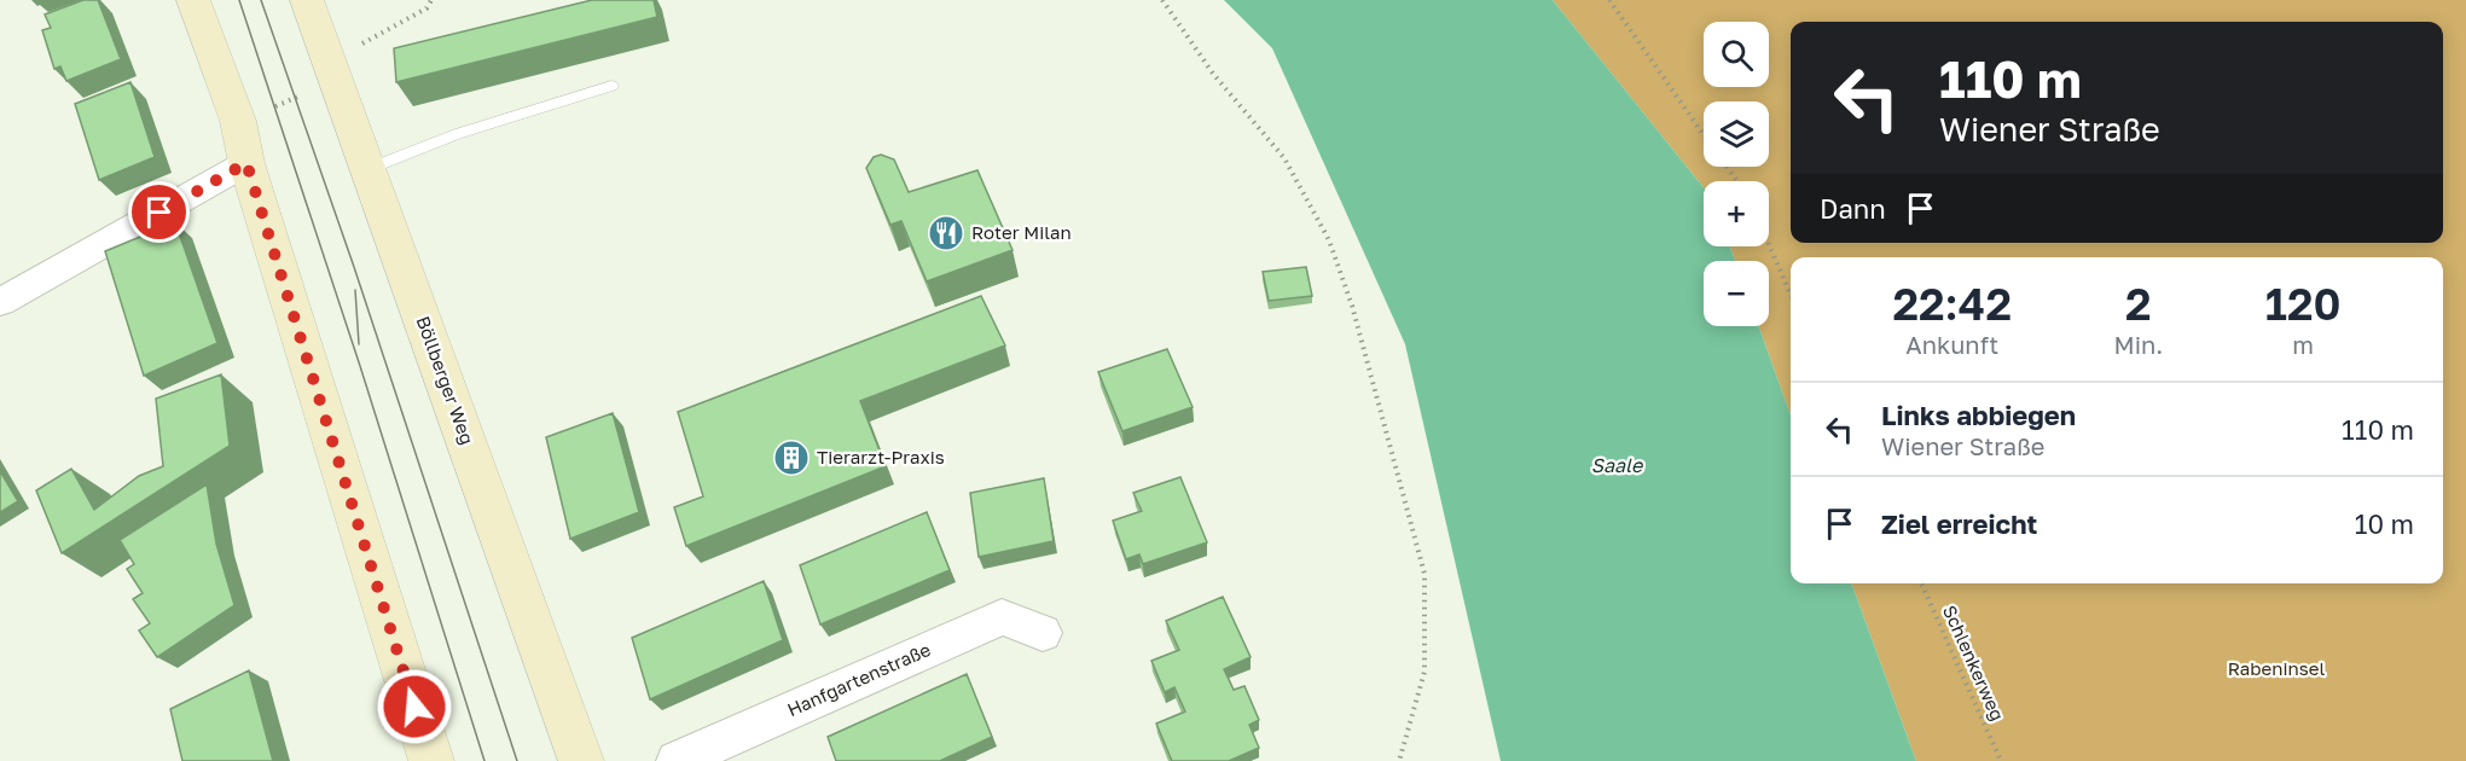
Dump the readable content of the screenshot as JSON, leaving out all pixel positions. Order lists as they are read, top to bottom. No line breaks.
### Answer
{"streets":{"street":["Böllberger Weg","Hanfgartenstraße"],"path":["Schlenkerweg"]},"water":["Saale"],"parks":["Rabeninsel"],"places":{"restaurant":["Roter Milan"],"building":["Tierarzt-Praxis"]},"page":{"map_buttons":["+","−"],"turn":["110 m","Wiener Straße"],"then":"Dann","eta":["22:42","Ankunft","2","Min.","120","m"],"list":[{"name":"Links abbiegen","note":"Wiener Straße","value":"110 m"},{"name":"Ziel erreicht","value":"10 m"}]}}
